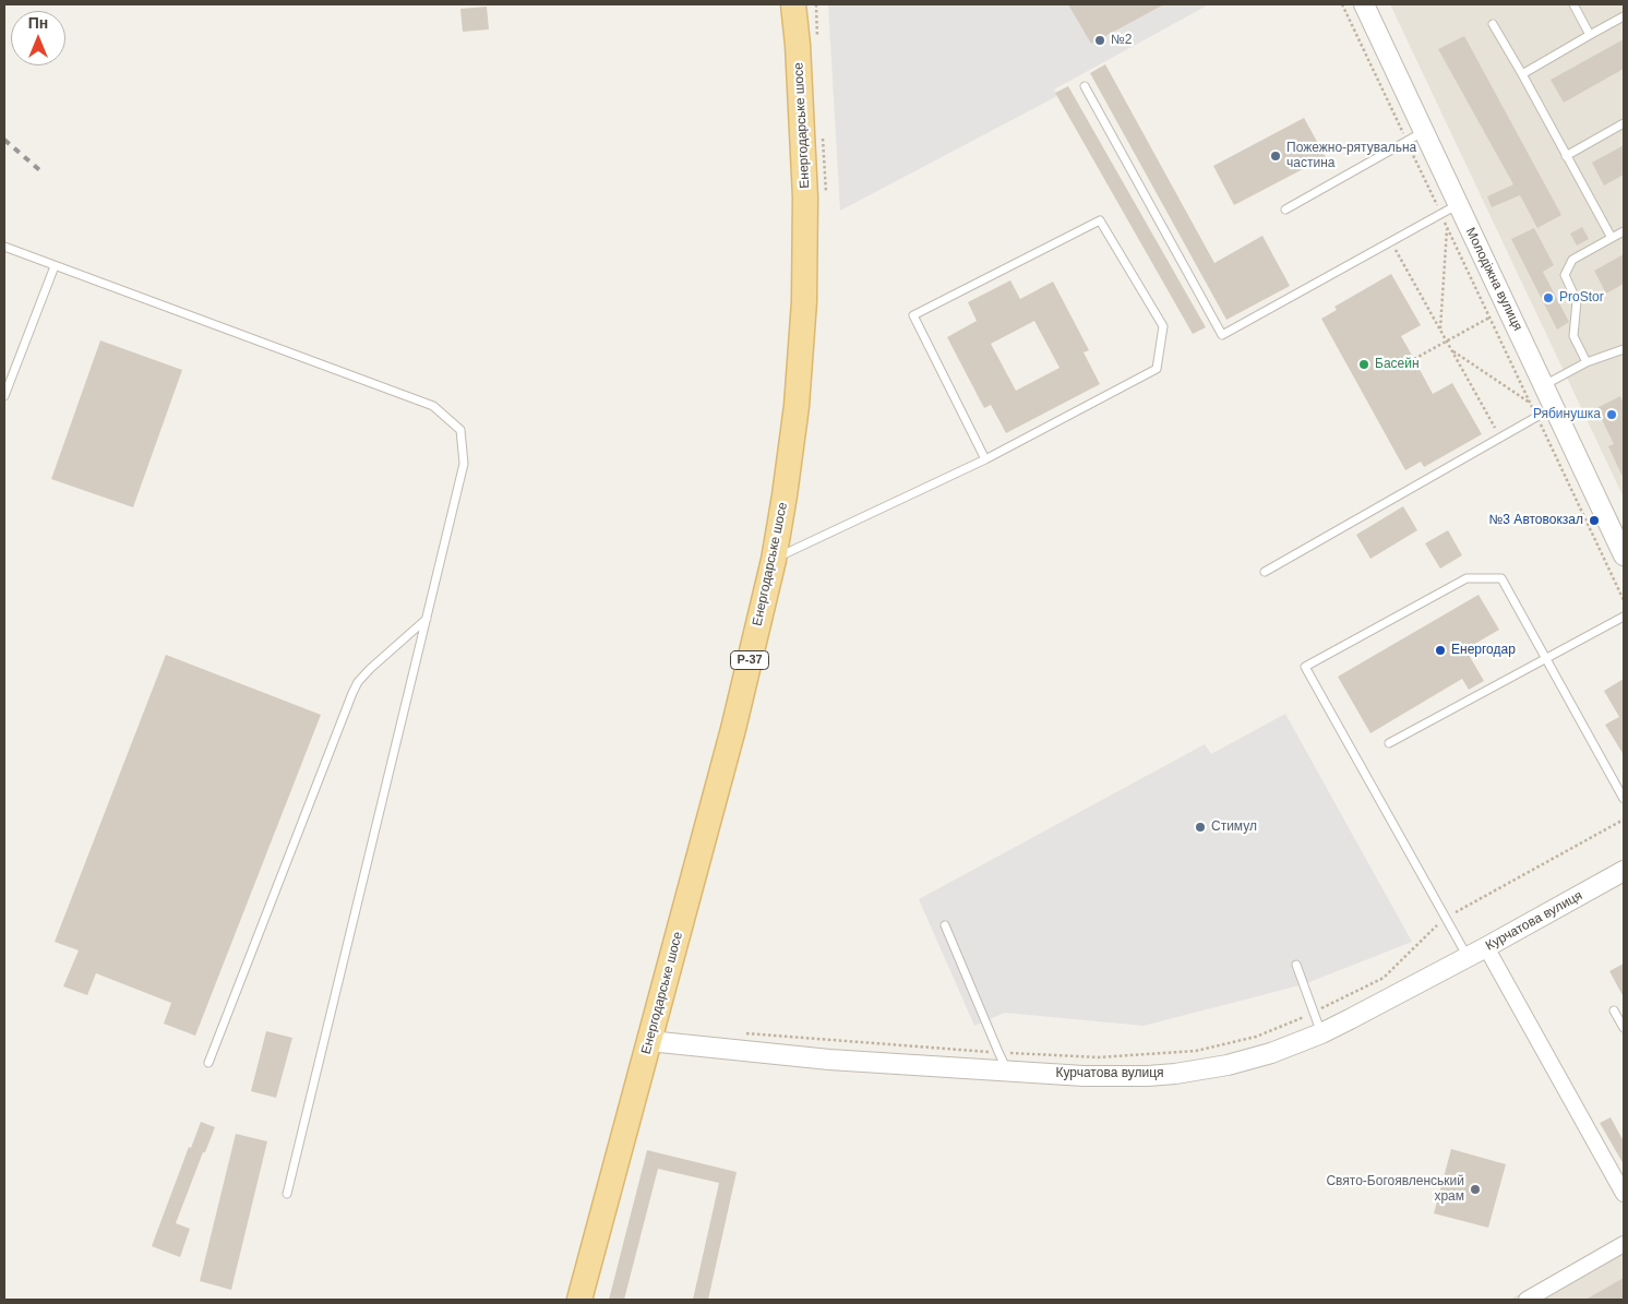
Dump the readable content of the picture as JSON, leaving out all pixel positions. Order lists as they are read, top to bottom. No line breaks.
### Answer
{"streets":{"main road":["Енергодарське шосе","Р-37"],"street":["Молодіжна вулиця","Курчатова вулиця"]},"crossings":[["Енергодарське шосе","Курчатова вулиця"]],"places":["№2","Пожежно-рятувальна частина","ProStor","Басейн","Рябинушка","№3 Автовокзал","Енергодар","Стимул","Свято-Богоявленський храм"],"north":"top"}
